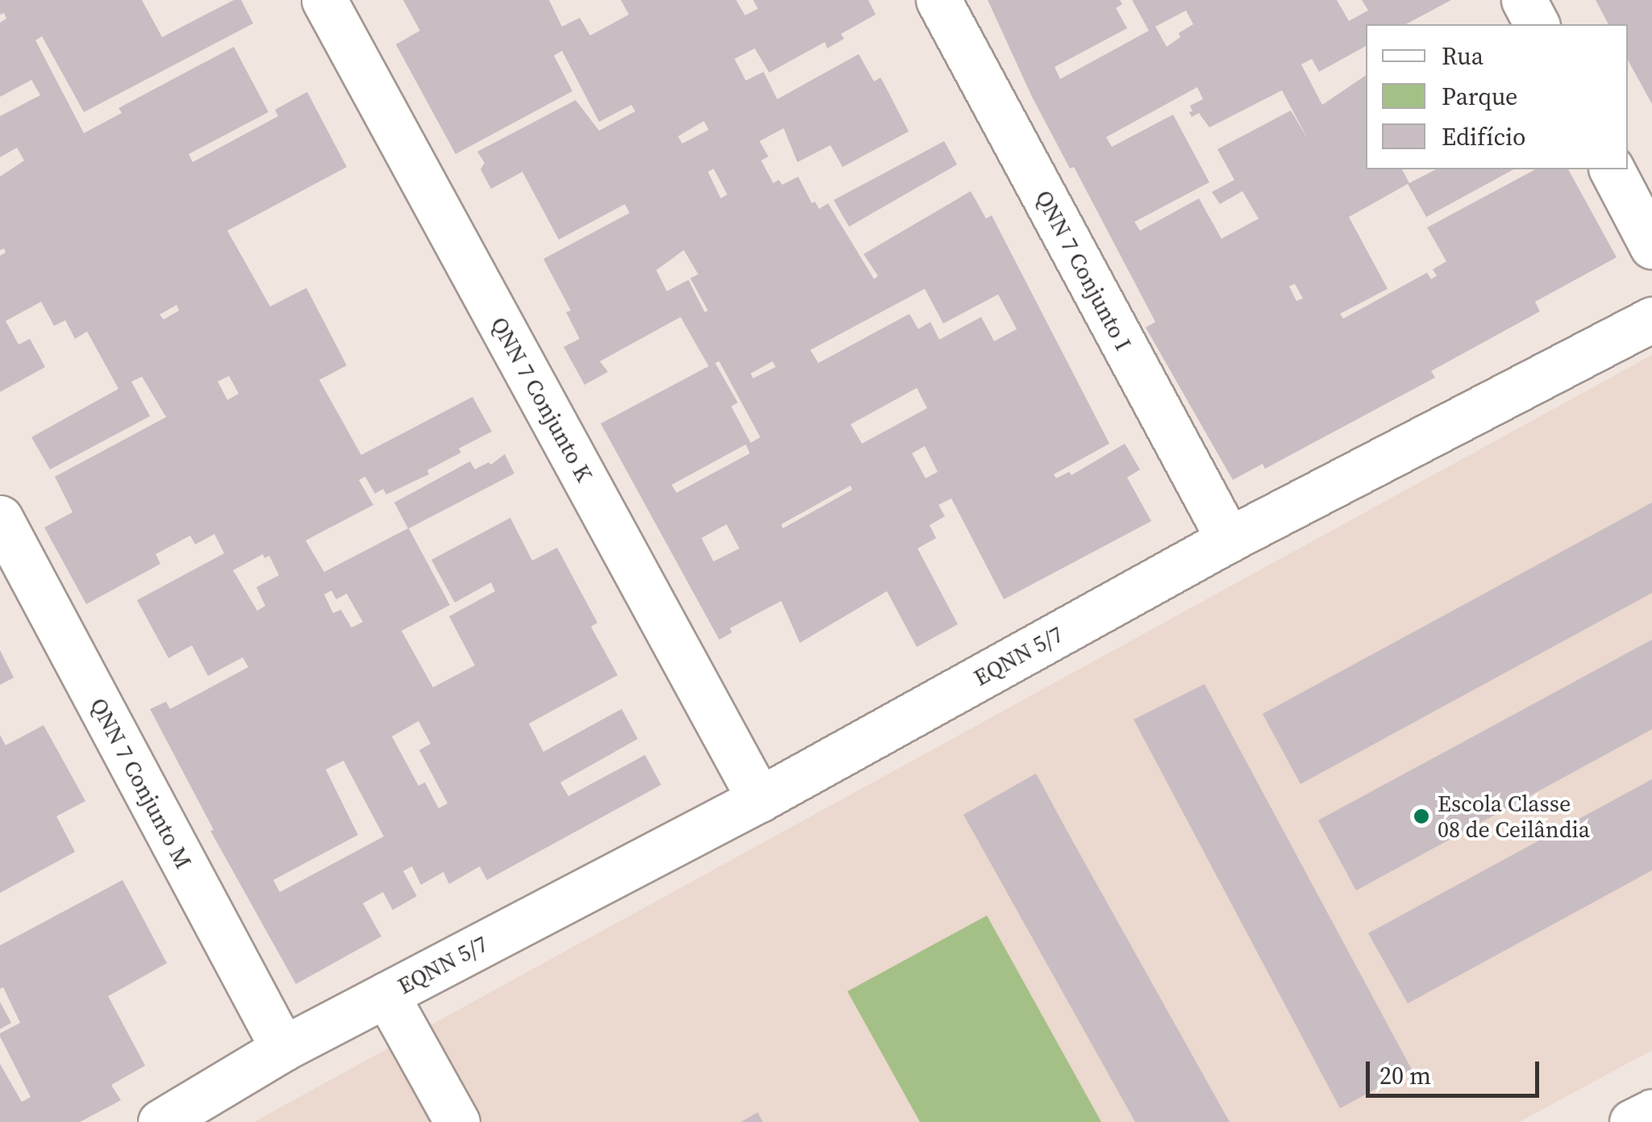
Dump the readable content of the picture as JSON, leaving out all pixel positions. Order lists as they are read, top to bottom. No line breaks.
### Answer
{"streets":{"street":["QNN 7 Conjunto I","QNN 7 Conjunto K","EQNN 5/7","QNN 7 Conjunto M"]},"crossings":[["QNN 7 Conjunto I","EQNN 5/7"],["QNN 7 Conjunto K","EQNN 5/7"],["EQNN 5/7","QNN 7 Conjunto M"]],"places":["Escola Classe 08 de Ceilândia"],"legend":["Rua","Parque","Edifício"],"scale_bar":"20 m"}
